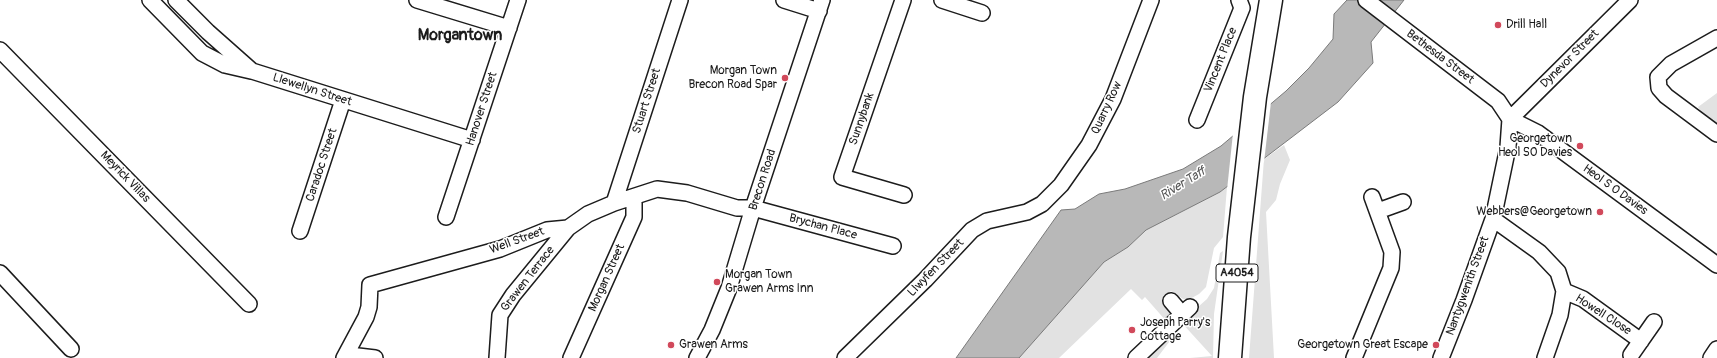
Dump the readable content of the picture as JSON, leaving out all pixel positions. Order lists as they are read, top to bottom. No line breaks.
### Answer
{"streets":{"main road":["A4054"],"street":["Bethesda Street","Dynevor Street","Vincent Place","Llewellyn Street","Stuart Street","Quarry Row","Hanover Street","Sunnybank","Caradoc Street","Meyrick Villas","Brecon Road","Heol S O Davies","Brychan Place","Well Street","Llwyfen Street","Morgan Street","Grawen Terrace","Nantygwenith Street","Howell Close"]},"crossings":[["Bethesda Street","Dynevor Street"],["Bethesda Street","Heol S O Davies"],["Bethesda Street","Nantygwenith Street"],["Dynevor Street","Heol S O Davies"],["Dynevor Street","Nantygwenith Street"],["Llewellyn Street","Hanover Street"],["Llewellyn Street","Caradoc Street"],["Stuart Street","Well Street"],["Quarry Row","Llwyfen Street"],["Brecon Road","Brychan Place"],["Brecon Road","Well Street"],["Heol S O Davies","Nantygwenith Street"],["Brychan Place","Well Street"],["Well Street","Morgan Street"],["Well Street","Grawen Terrace"],["Nantygwenith Street","Howell Close"]],"districts":["Morgantown"],"water":["River Taff"],"places":["Drill Hall","Morgan Town Brecon Road Spar","Georgetown Heol SO Davies","Webbers@Georgetown","Morgan Town Grawen Arms Inn","Joseph Parry's Cottage","Grawen Arms","Georgetown Great Escape"]}
